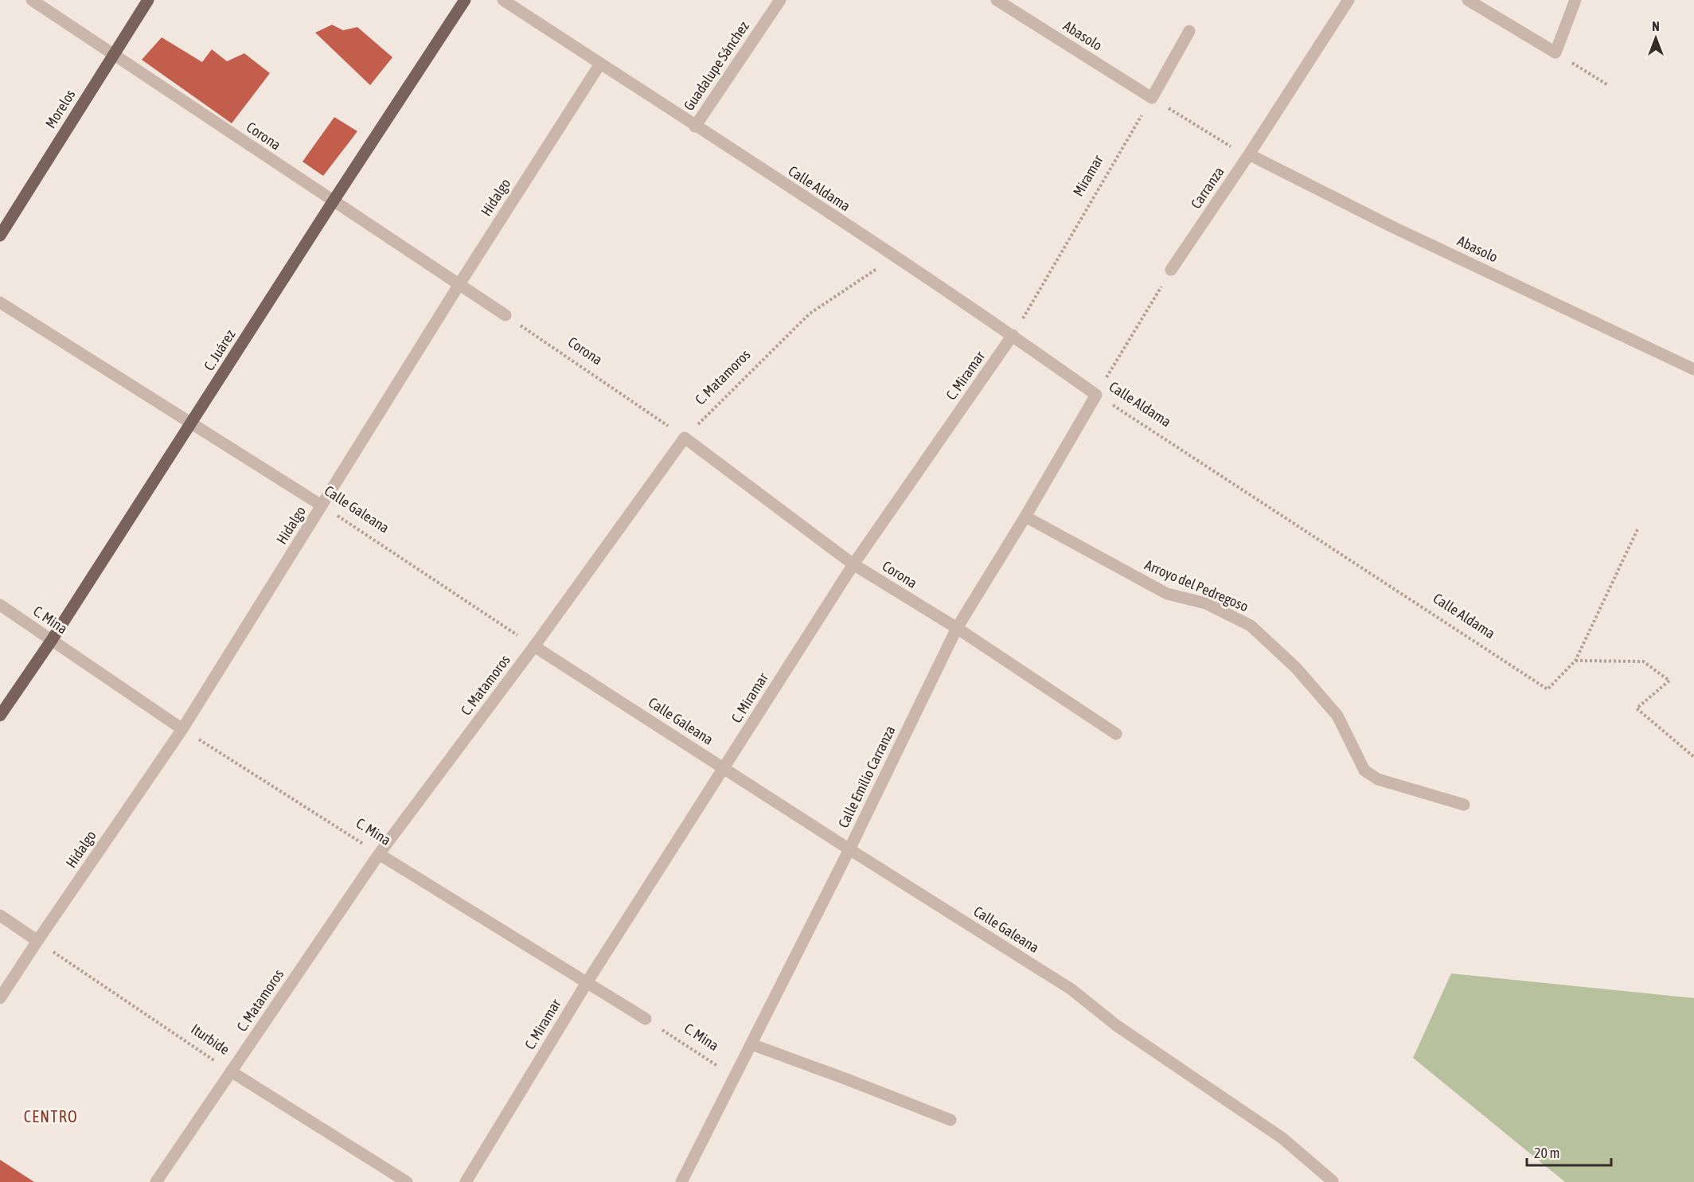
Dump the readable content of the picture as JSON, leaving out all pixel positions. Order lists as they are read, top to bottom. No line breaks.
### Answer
{"streets":{"main road":["Morelos","C. Juárez"],"street":["Abasolo","Guadalupe Sánchez","Corona","Carranza","Calle Aldama","Hidalgo","C. Miramar","C. Matamoros","Calle Galeana","Arroyo del Pedregoso","C. Mina","Calle Emilio Carranza","Iturbide"],"path":["Miramar"]},"crossings":[["Abasolo","Miramar"],["Abasolo","Carranza"],["Guadalupe Sánchez","Calle Aldama"],["Morelos","Corona"],["Corona","Hidalgo"],["Corona","C. Juárez"],["Corona","C. Miramar"],["Corona","C. Matamoros"],["Corona","Calle Emilio Carranza"],["Miramar","Calle Aldama"],["Miramar","C. Miramar"],["Calle Aldama","Hidalgo"],["Calle Aldama","C. Miramar"],["Calle Aldama","C. Matamoros"],["Calle Aldama","Calle Emilio Carranza"],["Hidalgo","Calle Galeana"],["Hidalgo","C. Mina"],["Hidalgo","Iturbide"],["C. Juárez","Calle Galeana"],["C. Juárez","C. Mina"],["C. Miramar","Calle Galeana"],["C. Miramar","C. Mina"],["C. Matamoros","Calle Galeana"],["C. Matamoros","C. Mina"],["C. Matamoros","Iturbide"],["Calle Galeana","Calle Emilio Carranza"],["Arroyo del Pedregoso","Calle Emilio Carranza"],["C. Mina","Calle Emilio Carranza"]],"districts":["CENTRO"],"scale_bar":"20 m","north":"top"}
